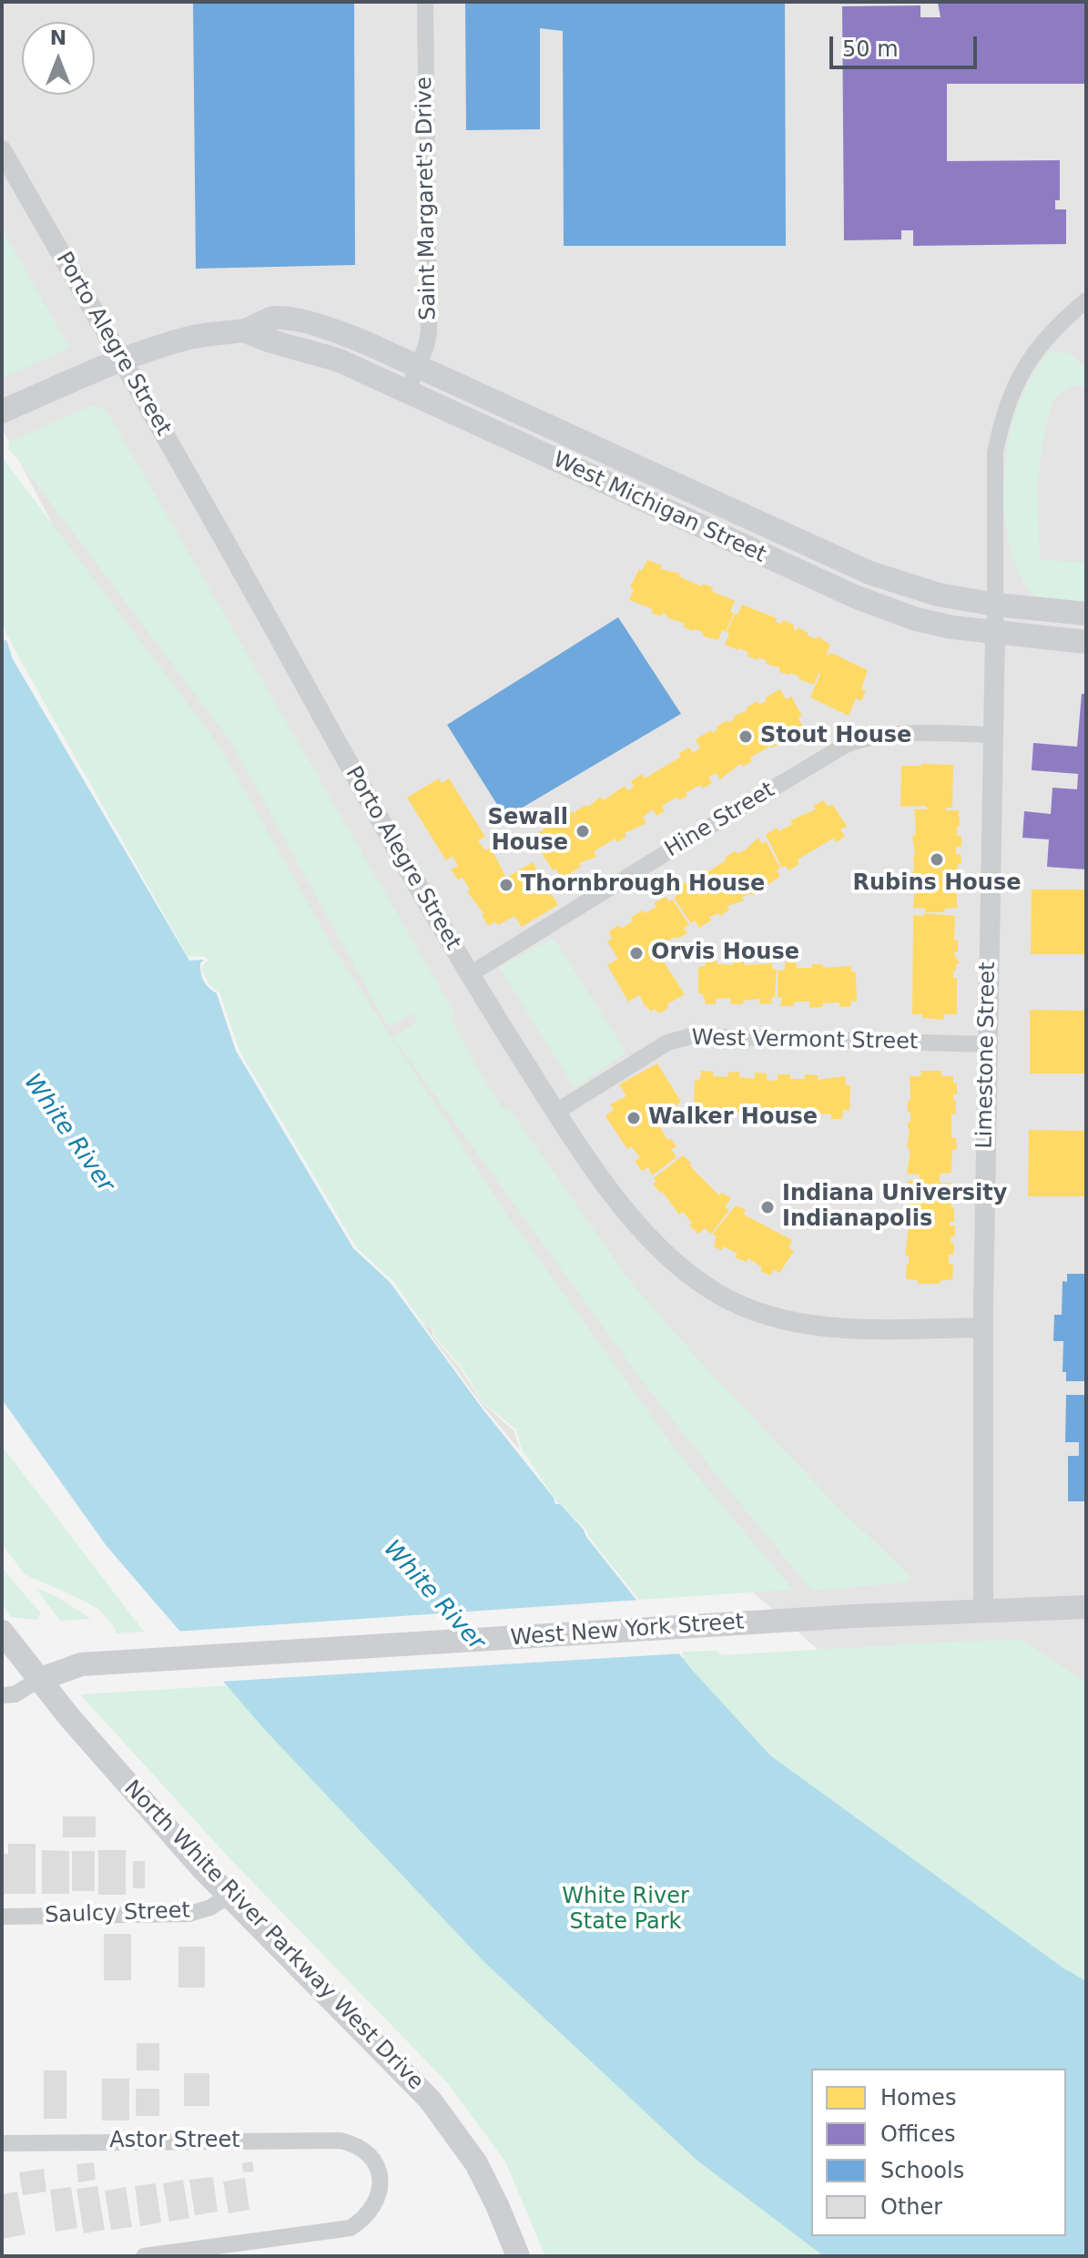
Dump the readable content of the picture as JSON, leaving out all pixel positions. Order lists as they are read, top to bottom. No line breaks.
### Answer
{"streets":{"main road":["West Michigan Street","West New York Street","North White River Parkway West Drive"],"street":["Saint Margaret's Drive","Porto Alegre Street","Hine Street","West Vermont Street","Limestone Street","Saulcy Street","Astor Street"]},"crossings":[["Saint Margaret's Drive","West Michigan Street"],["Porto Alegre Street","West Michigan Street"],["Porto Alegre Street","Hine Street"],["Porto Alegre Street","West Vermont Street"],["Porto Alegre Street","Limestone Street"],["West Michigan Street","Limestone Street"],["Hine Street","Limestone Street"],["West Vermont Street","Limestone Street"],["Limestone Street","West New York Street"],["West New York Street","North White River Parkway West Drive"],["Saulcy Street","North White River Parkway West Drive"]],"water":["White River"],"parks":["White River State Park"],"places":["Stout House","Sewall House","Rubins House","Thornbrough House","Orvis House","Walker House","Indiana University Indianapolis"],"legend":["Homes","Offices","Schools","Other"],"scale_bar":"50 m","north":"top"}
